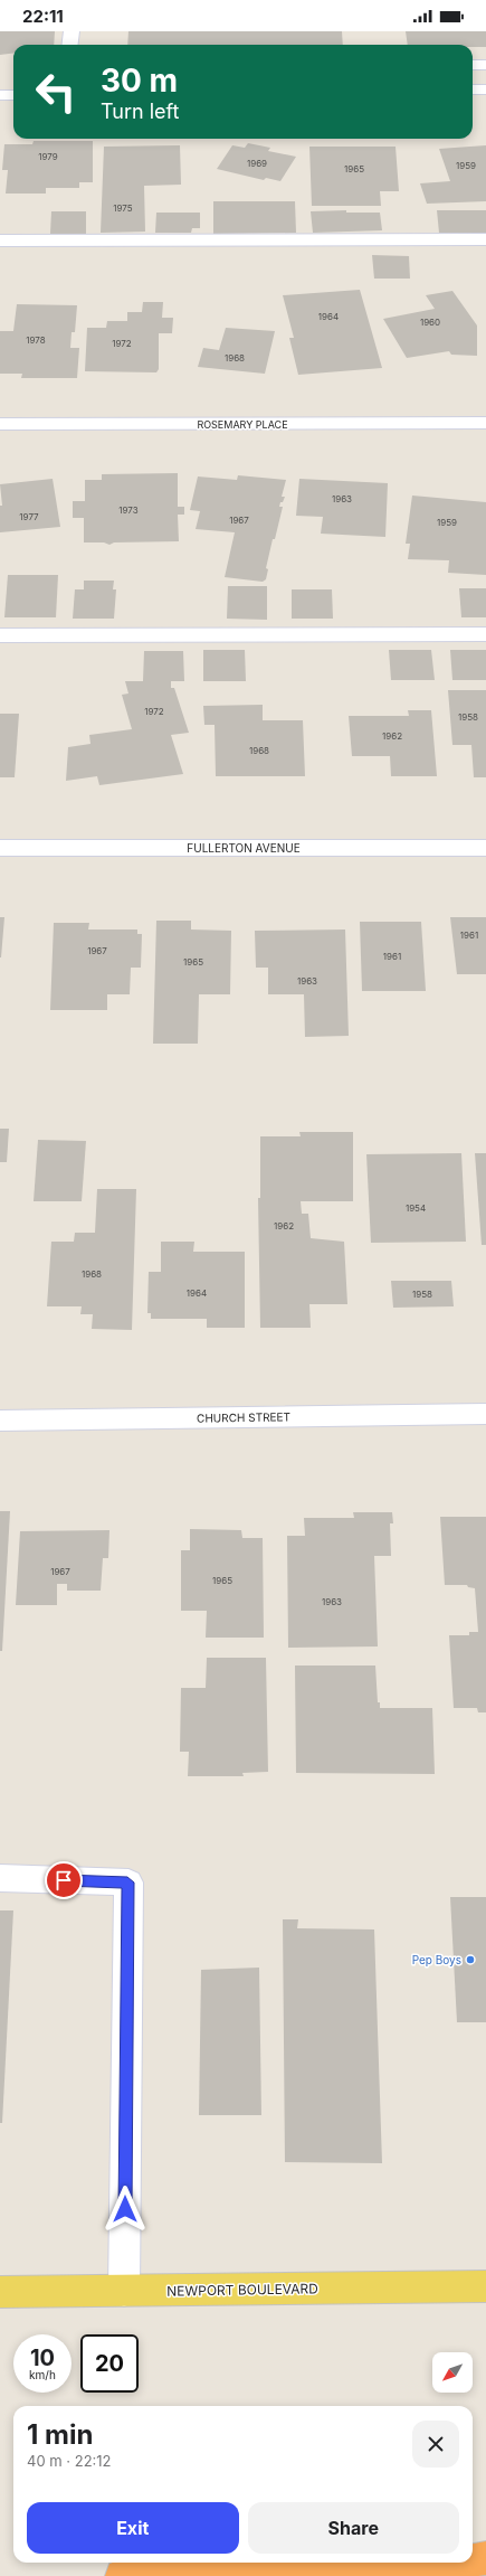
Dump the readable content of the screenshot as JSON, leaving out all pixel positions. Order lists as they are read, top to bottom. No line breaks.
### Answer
{"streets":{"main road":["NEWPORT BOULEVARD"],"street":["ROSEMARY PLACE","FULLERTON AVENUE","CHURCH STREET"]},"places":["Pep Boys"],"house_numbers":["1979","1969","1959","1965","1975","1964","1960","1978","1972","1968","1963","1973","1977","1967","1959","1972","1958","1962","1968","1961","1967","1961","1965","1963","1954","1962","1968","1964","1958","1967","1965","1963"],"north":"bottom left","page":{"status":"22:11","turn":["30 m","Turn left"],"speed":"10 km/h","limit":"20","heading":["1 min","40 m · 22:12"],"buttons":["Exit","Share"]}}
